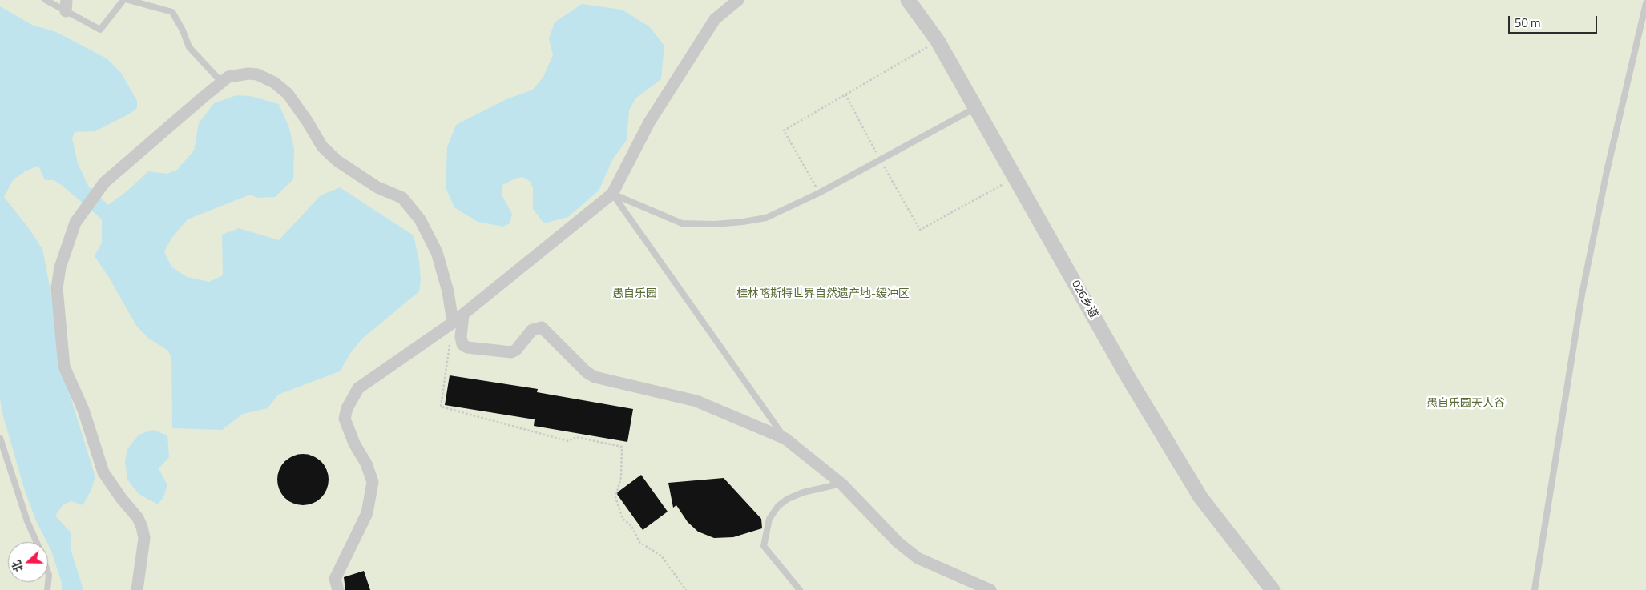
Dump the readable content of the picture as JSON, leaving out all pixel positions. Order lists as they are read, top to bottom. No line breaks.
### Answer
{"streets":{"street":["026乡道"]},"parks":["愚自乐园","桂林喀斯特世界自然遗产地-缓冲区","愚自乐园天人谷"],"scale_bar":"50 m","north":"left"}
